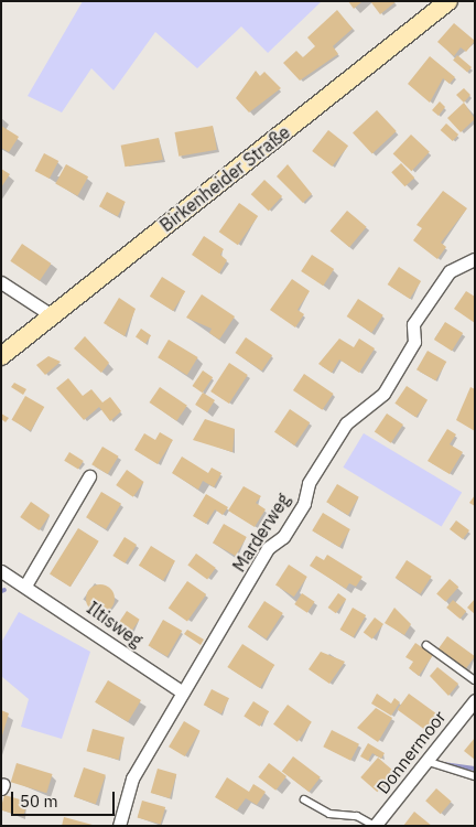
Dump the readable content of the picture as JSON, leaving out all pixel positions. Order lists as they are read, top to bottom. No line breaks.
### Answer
{"streets":{"street":["Birkenheider Straße","Marderweg","Iltisweg","Donnermoor"]},"crossings":[["Marderweg","Iltisweg"]],"scale_bar":"50 m"}
